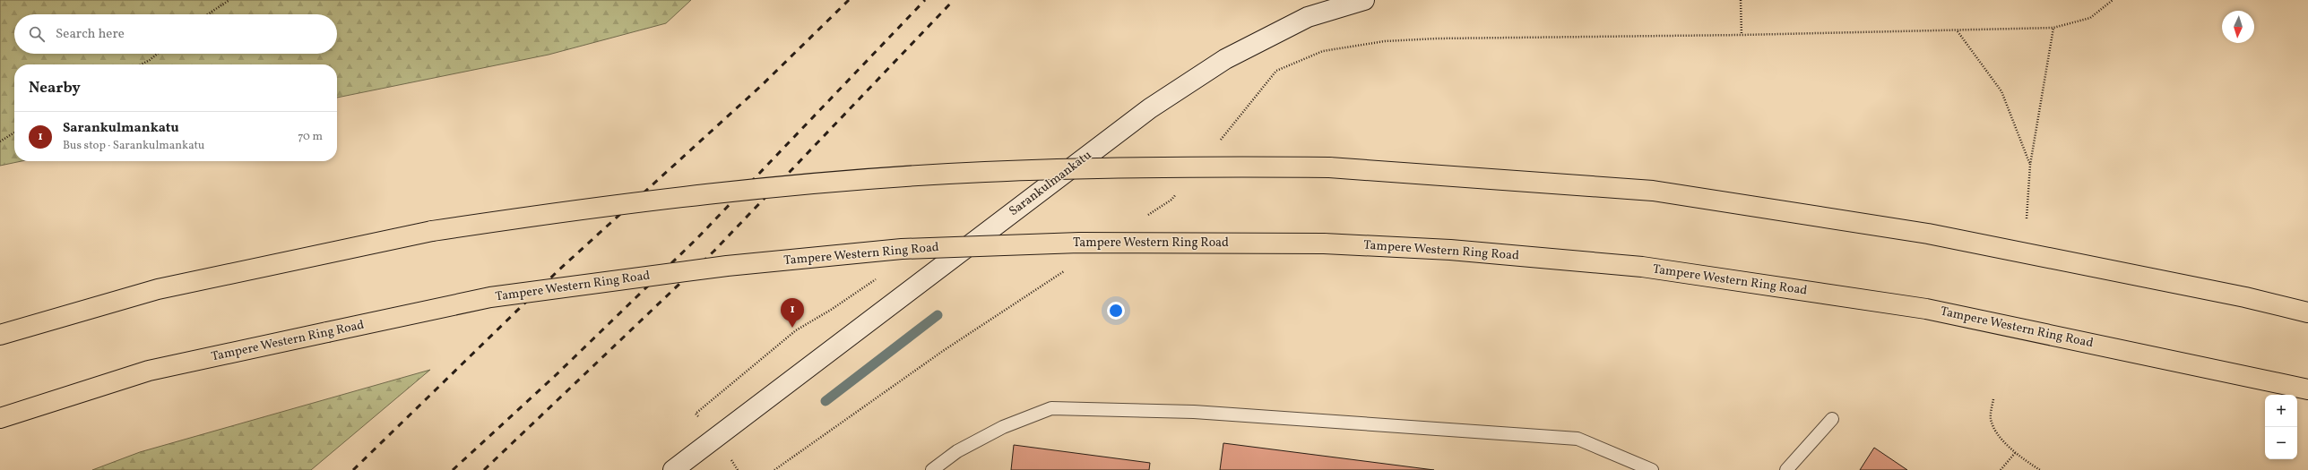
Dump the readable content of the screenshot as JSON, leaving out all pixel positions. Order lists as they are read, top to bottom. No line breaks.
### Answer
{"streets":{"highway":["Tampere Western Ring Road"],"main road":["Sarankulmankatu"]},"north":"bottom","page":{"search":"Search here","heading":"Nearby","list":[{"mark":"1","name":"Sarankulmankatu","note":"Bus stop · Sarankulmankatu","value":"70 m"}],"pins":"1","map_buttons":["+","−"]}}
